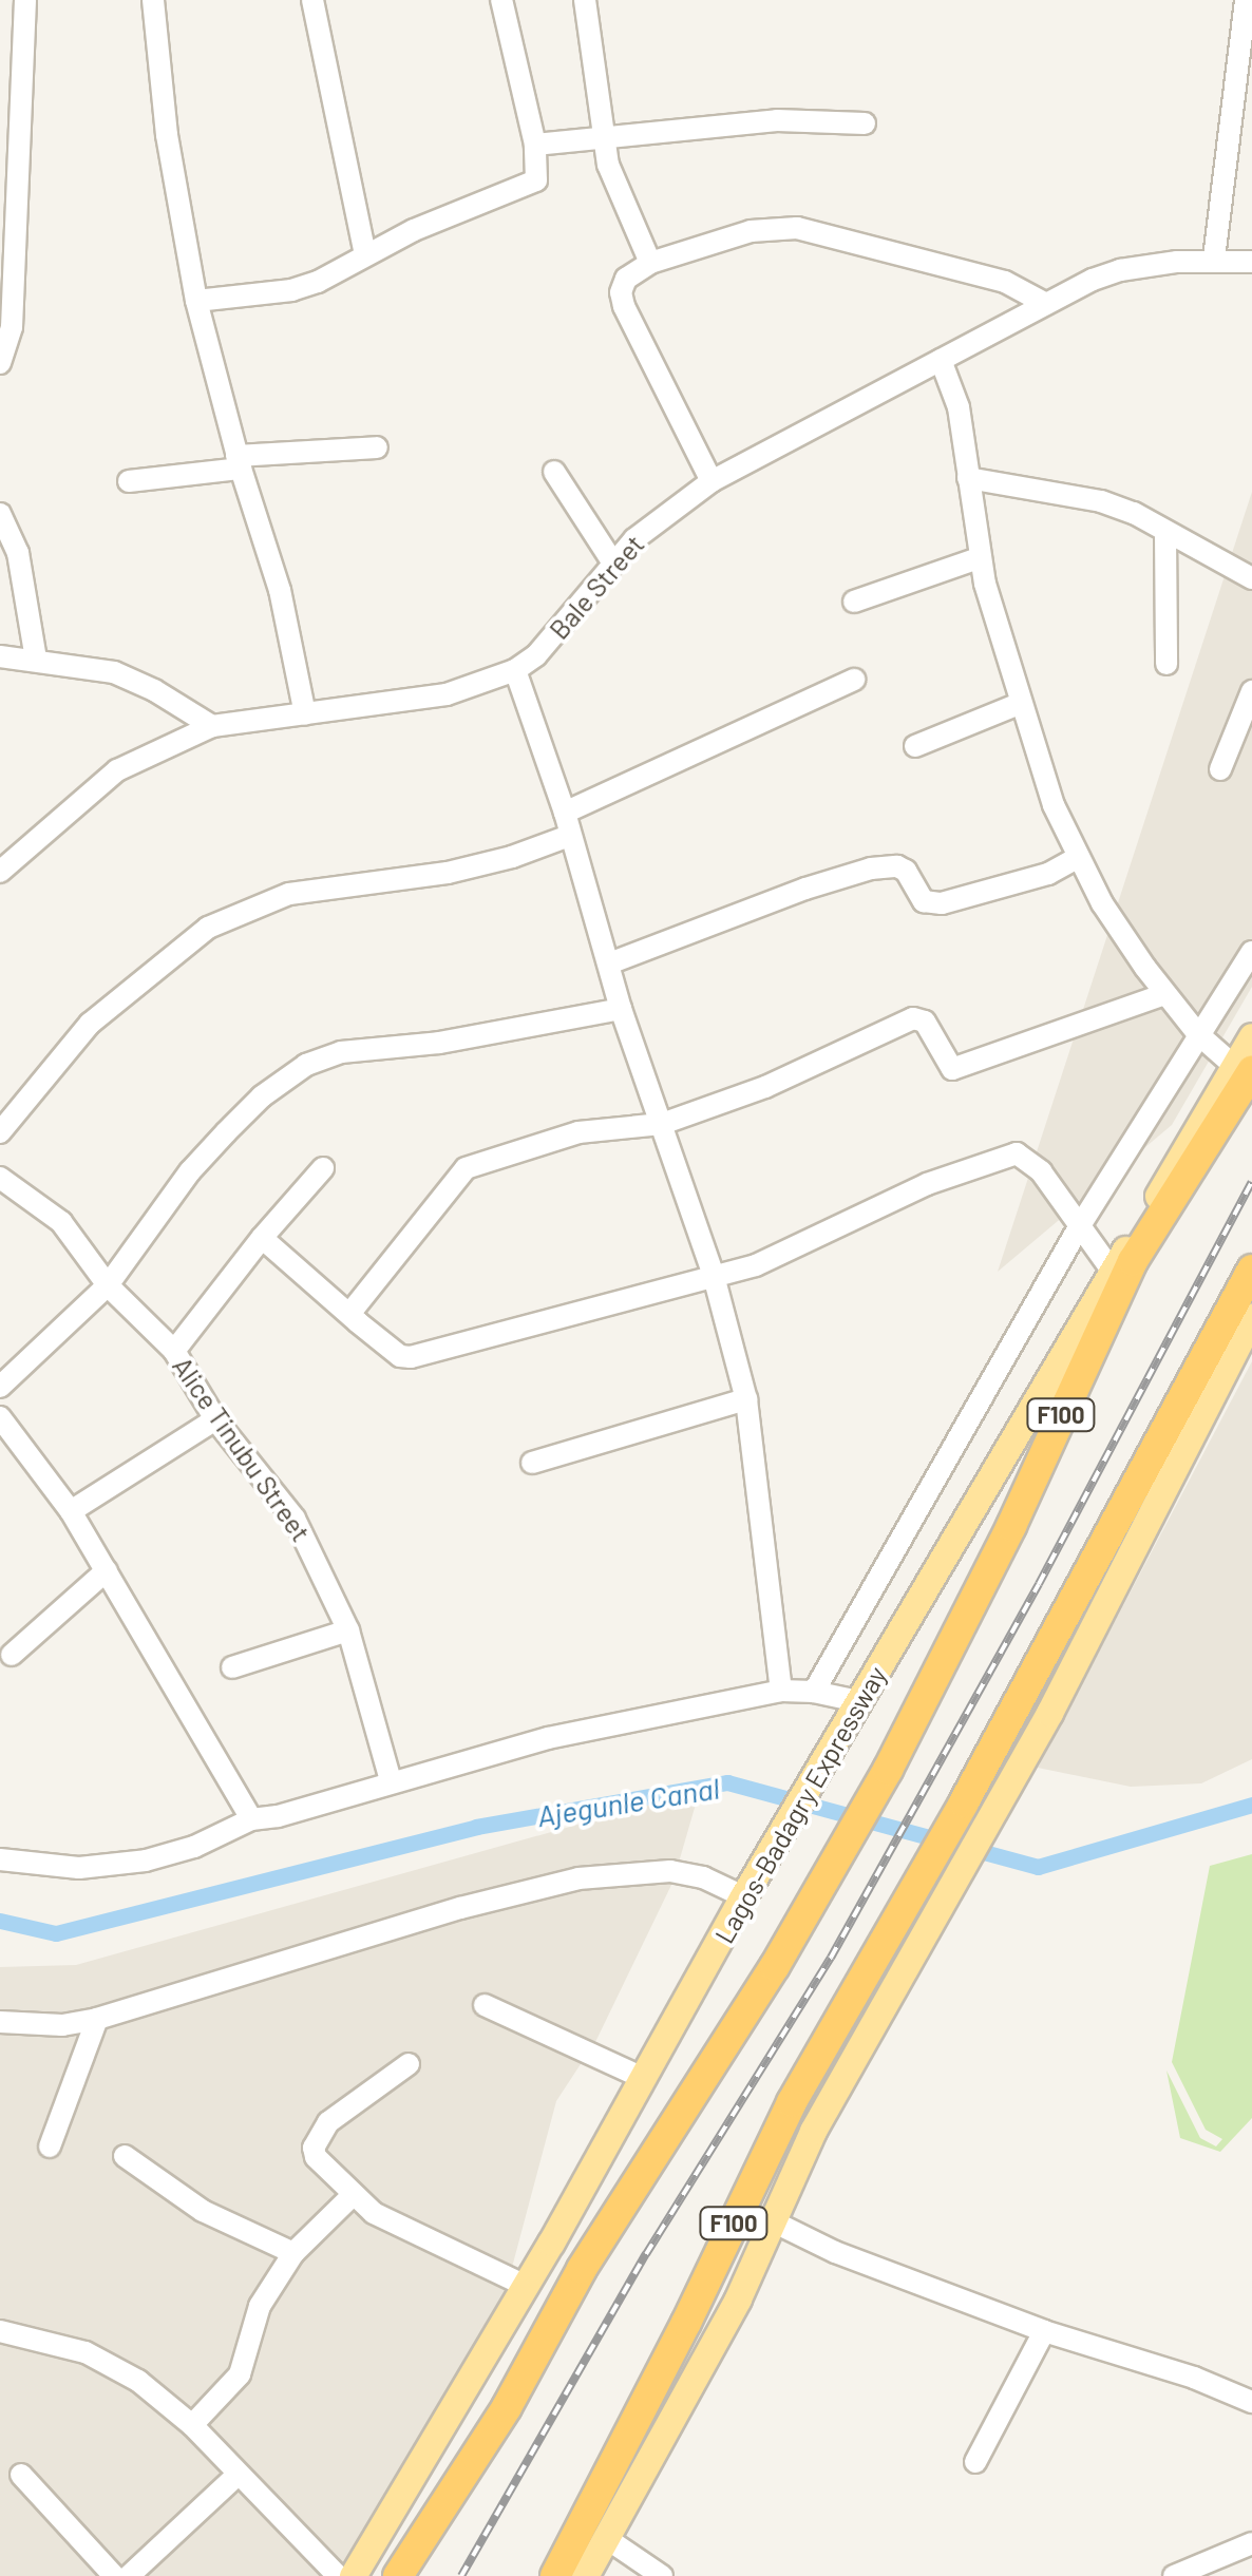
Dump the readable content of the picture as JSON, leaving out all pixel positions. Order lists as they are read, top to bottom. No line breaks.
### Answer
{"streets":{"highway":["F100","Lagos-Badagry Expressway"],"street":["Bale Street","Alice Tinubu Street"]},"water":["Ajegunle Canal"]}
